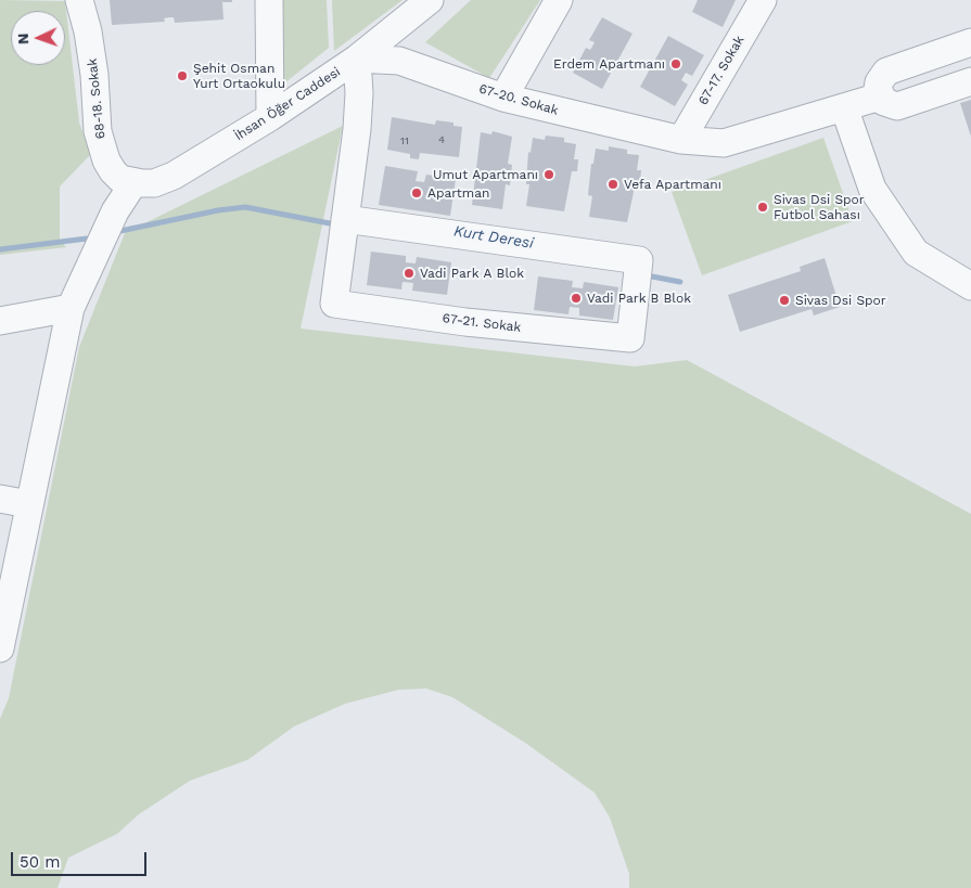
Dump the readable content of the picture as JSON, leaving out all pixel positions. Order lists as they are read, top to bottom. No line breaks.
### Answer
{"streets":{"street":["67-17. Sokak","68-18. Sokak","67-20. Sokak","İhsan Öğer Caddesi","67-21. Sokak"]},"crossings":[["67-17. Sokak","67-20. Sokak"],["68-18. Sokak","İhsan Öğer Caddesi"],["67-20. Sokak","İhsan Öğer Caddesi"]],"water":["Kurt Deresi"],"places":["Erdem Apartmanı","Şehit Osman Yurt Ortaokulu","Umut Apartmanı","Vefa Apartmanı","Apartman","Sivas Dsi Spor Futbol Sahası","Vadi Park A Blok","Vadi Park B Blok","Sivas Dsi Spor"],"house_numbers":["4","11"],"scale_bar":"50 m","north":"left"}
